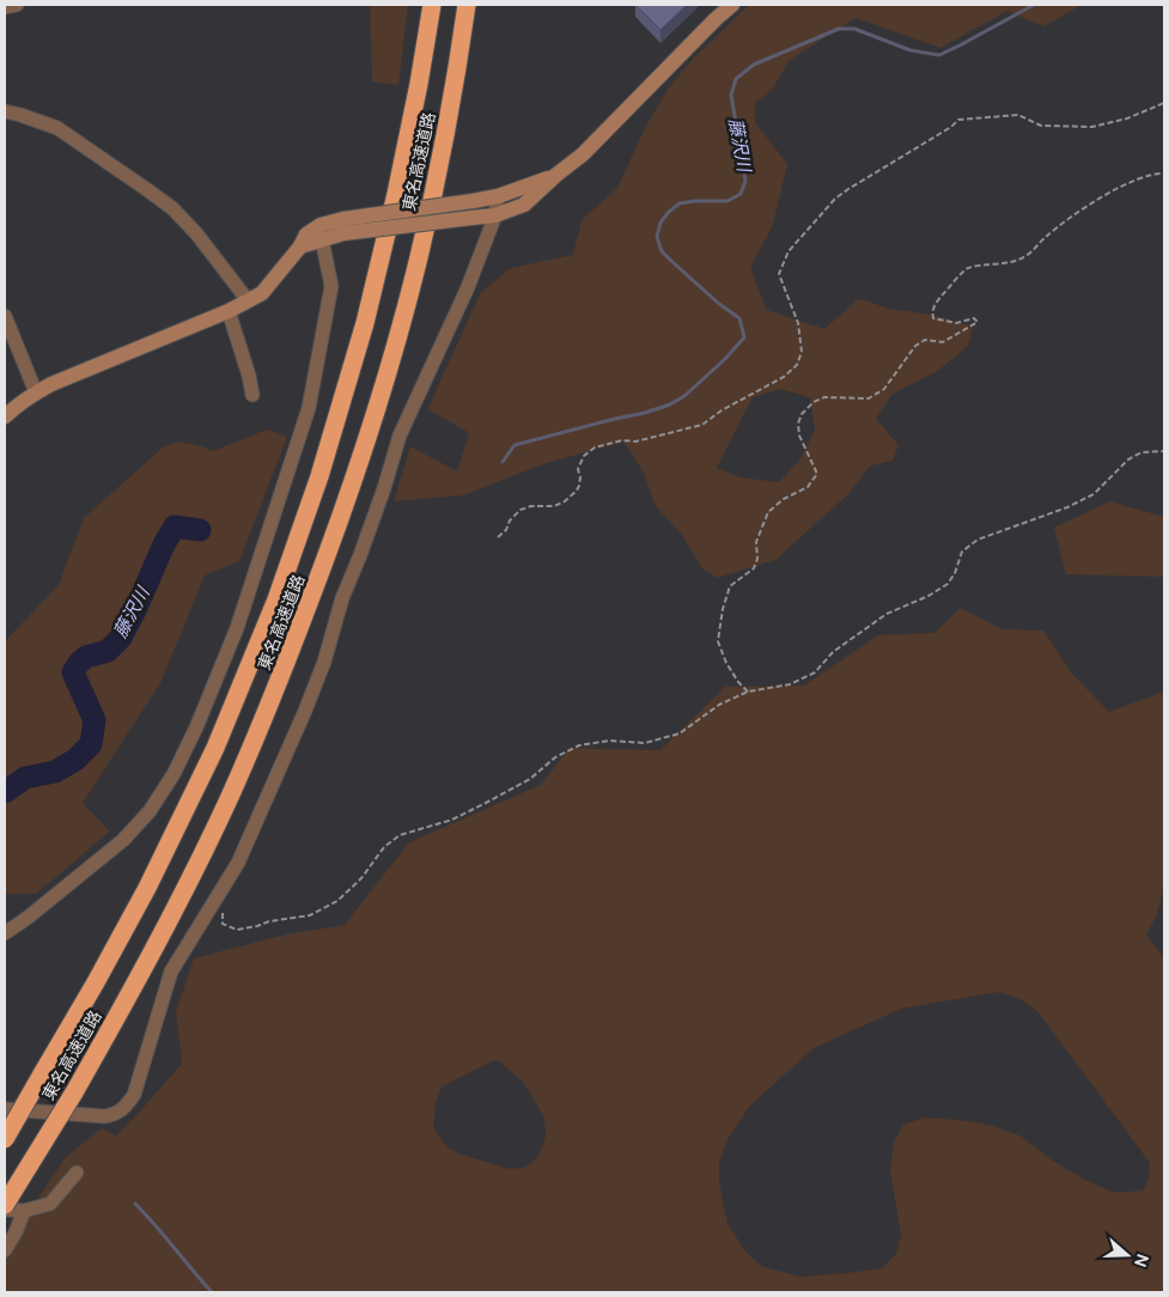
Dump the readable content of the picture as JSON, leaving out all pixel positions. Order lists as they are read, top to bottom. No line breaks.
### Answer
{"streets":{"highway":["東名高速道路"]},"water":["藤沢川"],"north":"right"}
